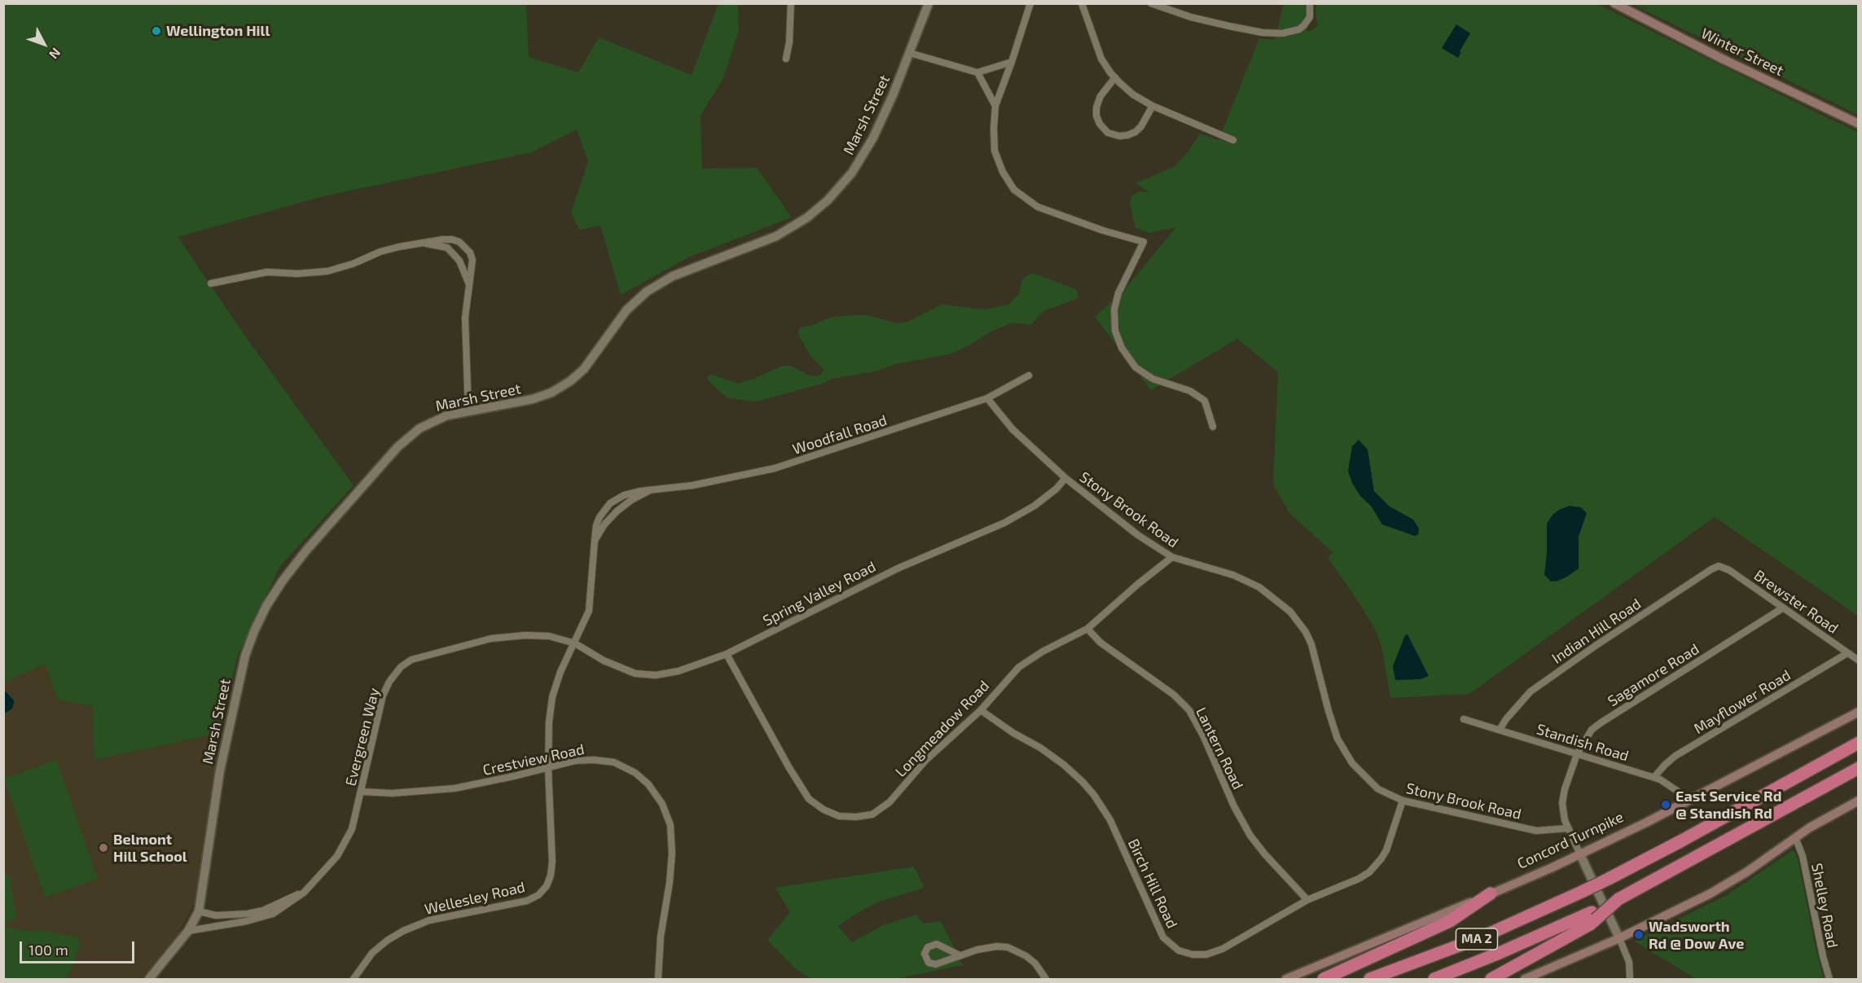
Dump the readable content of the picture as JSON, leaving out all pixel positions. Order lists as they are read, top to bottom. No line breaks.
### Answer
{"streets":{"highway":["MA 2"],"main road":["Winter Street","Concord Turnpike"],"street":["Marsh Street","Woodfall Road","Stony Brook Road","Spring Valley Road","Brewster Road","Indian Hill Road","Sagamore Road","Mayflower Road","Longmeadow Road","Evergreen Way","Standish Road","Lantern Road","Crestview Road","Birch Hill Road","Wellesley Road","Shelley Road"]},"crossings":[["Marsh Street","Evergreen Way"],["Woodfall Road","Stony Brook Road"],["Woodfall Road","Spring Valley Road"],["Woodfall Road","Evergreen Way"],["Woodfall Road","Wellesley Road"],["Stony Brook Road","Spring Valley Road"],["Stony Brook Road","Sagamore Road"],["Stony Brook Road","Longmeadow Road"],["Stony Brook Road","Birch Hill Road"],["Spring Valley Road","Longmeadow Road"],["Spring Valley Road","Evergreen Way"],["Spring Valley Road","Wellesley Road"],["Brewster Road","Indian Hill Road"],["Brewster Road","Sagamore Road"],["Brewster Road","Mayflower Road"],["Indian Hill Road","Standish Road"],["Sagamore Road","Standish Road"],["Sagamore Road","Concord Turnpike"],["Mayflower Road","Standish Road"],["Longmeadow Road","Lantern Road"],["Longmeadow Road","Birch Hill Road"],["Evergreen Way","Crestview Road"],["Evergreen Way","Wellesley Road"],["Standish Road","Concord Turnpike"],["Lantern Road","Birch Hill Road"],["Crestview Road","Wellesley Road"]],"places":["Wellington Hill","East Service Rd @ Standish Rd","Belmont Hill School","Wadsworth Rd @ Dow Ave"],"scale_bar":"100 m","north":"bottom right"}
